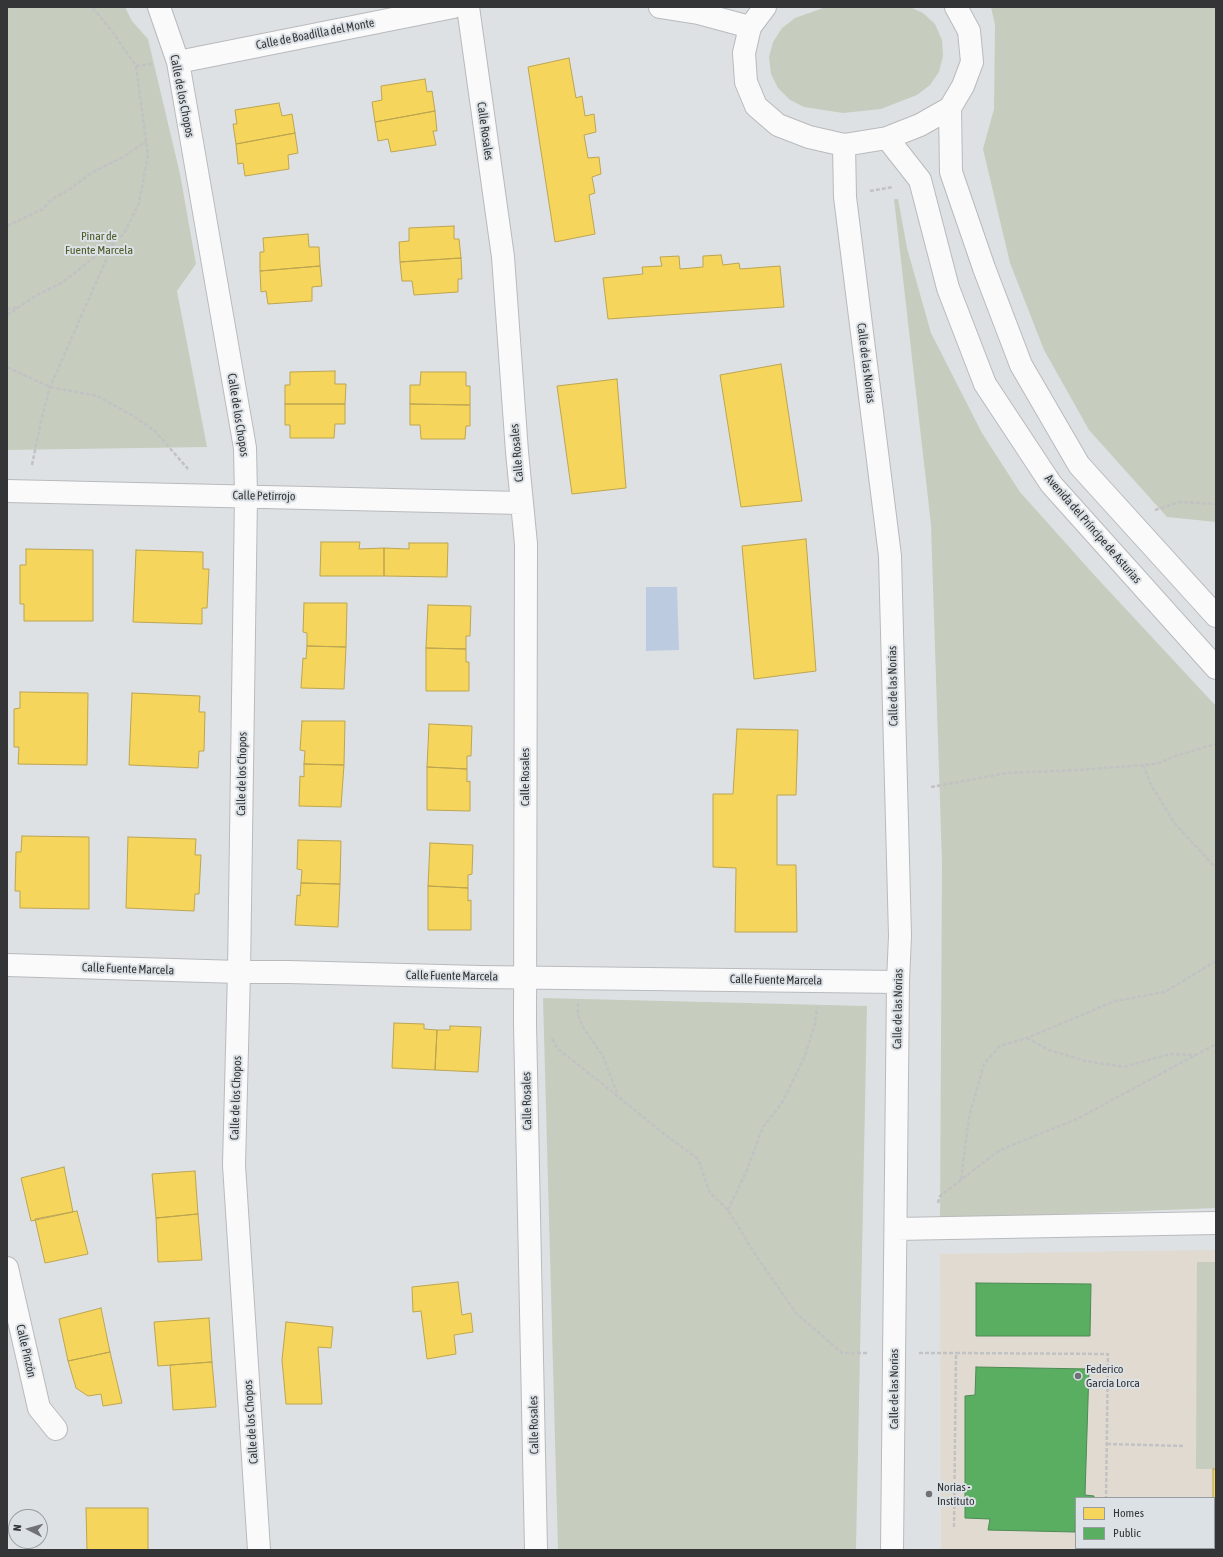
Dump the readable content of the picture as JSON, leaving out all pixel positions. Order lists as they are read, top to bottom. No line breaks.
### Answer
{"streets":{"street":["Calle de Boadilla del Monte","Calle de los Chopos","Calle Rosales","Calle de las Norias","Calle Petirrojo","Avenida del Príncipe de Asturias","Calle Fuente Marcela","Calle Pinzón"]},"crossings":[["Calle de Boadilla del Monte","Calle de los Chopos"],["Calle de los Chopos","Calle Petirrojo"],["Calle de los Chopos","Calle Fuente Marcela"],["Calle Rosales","Calle Petirrojo"],["Calle Rosales","Calle Fuente Marcela"],["Calle de las Norias","Calle Fuente Marcela"]],"parks":["Pinar de Fuente Marcela"],"places":["Federico García Lorca","Norias - Instituto"],"legend":["Homes","Public"],"north":"left"}
